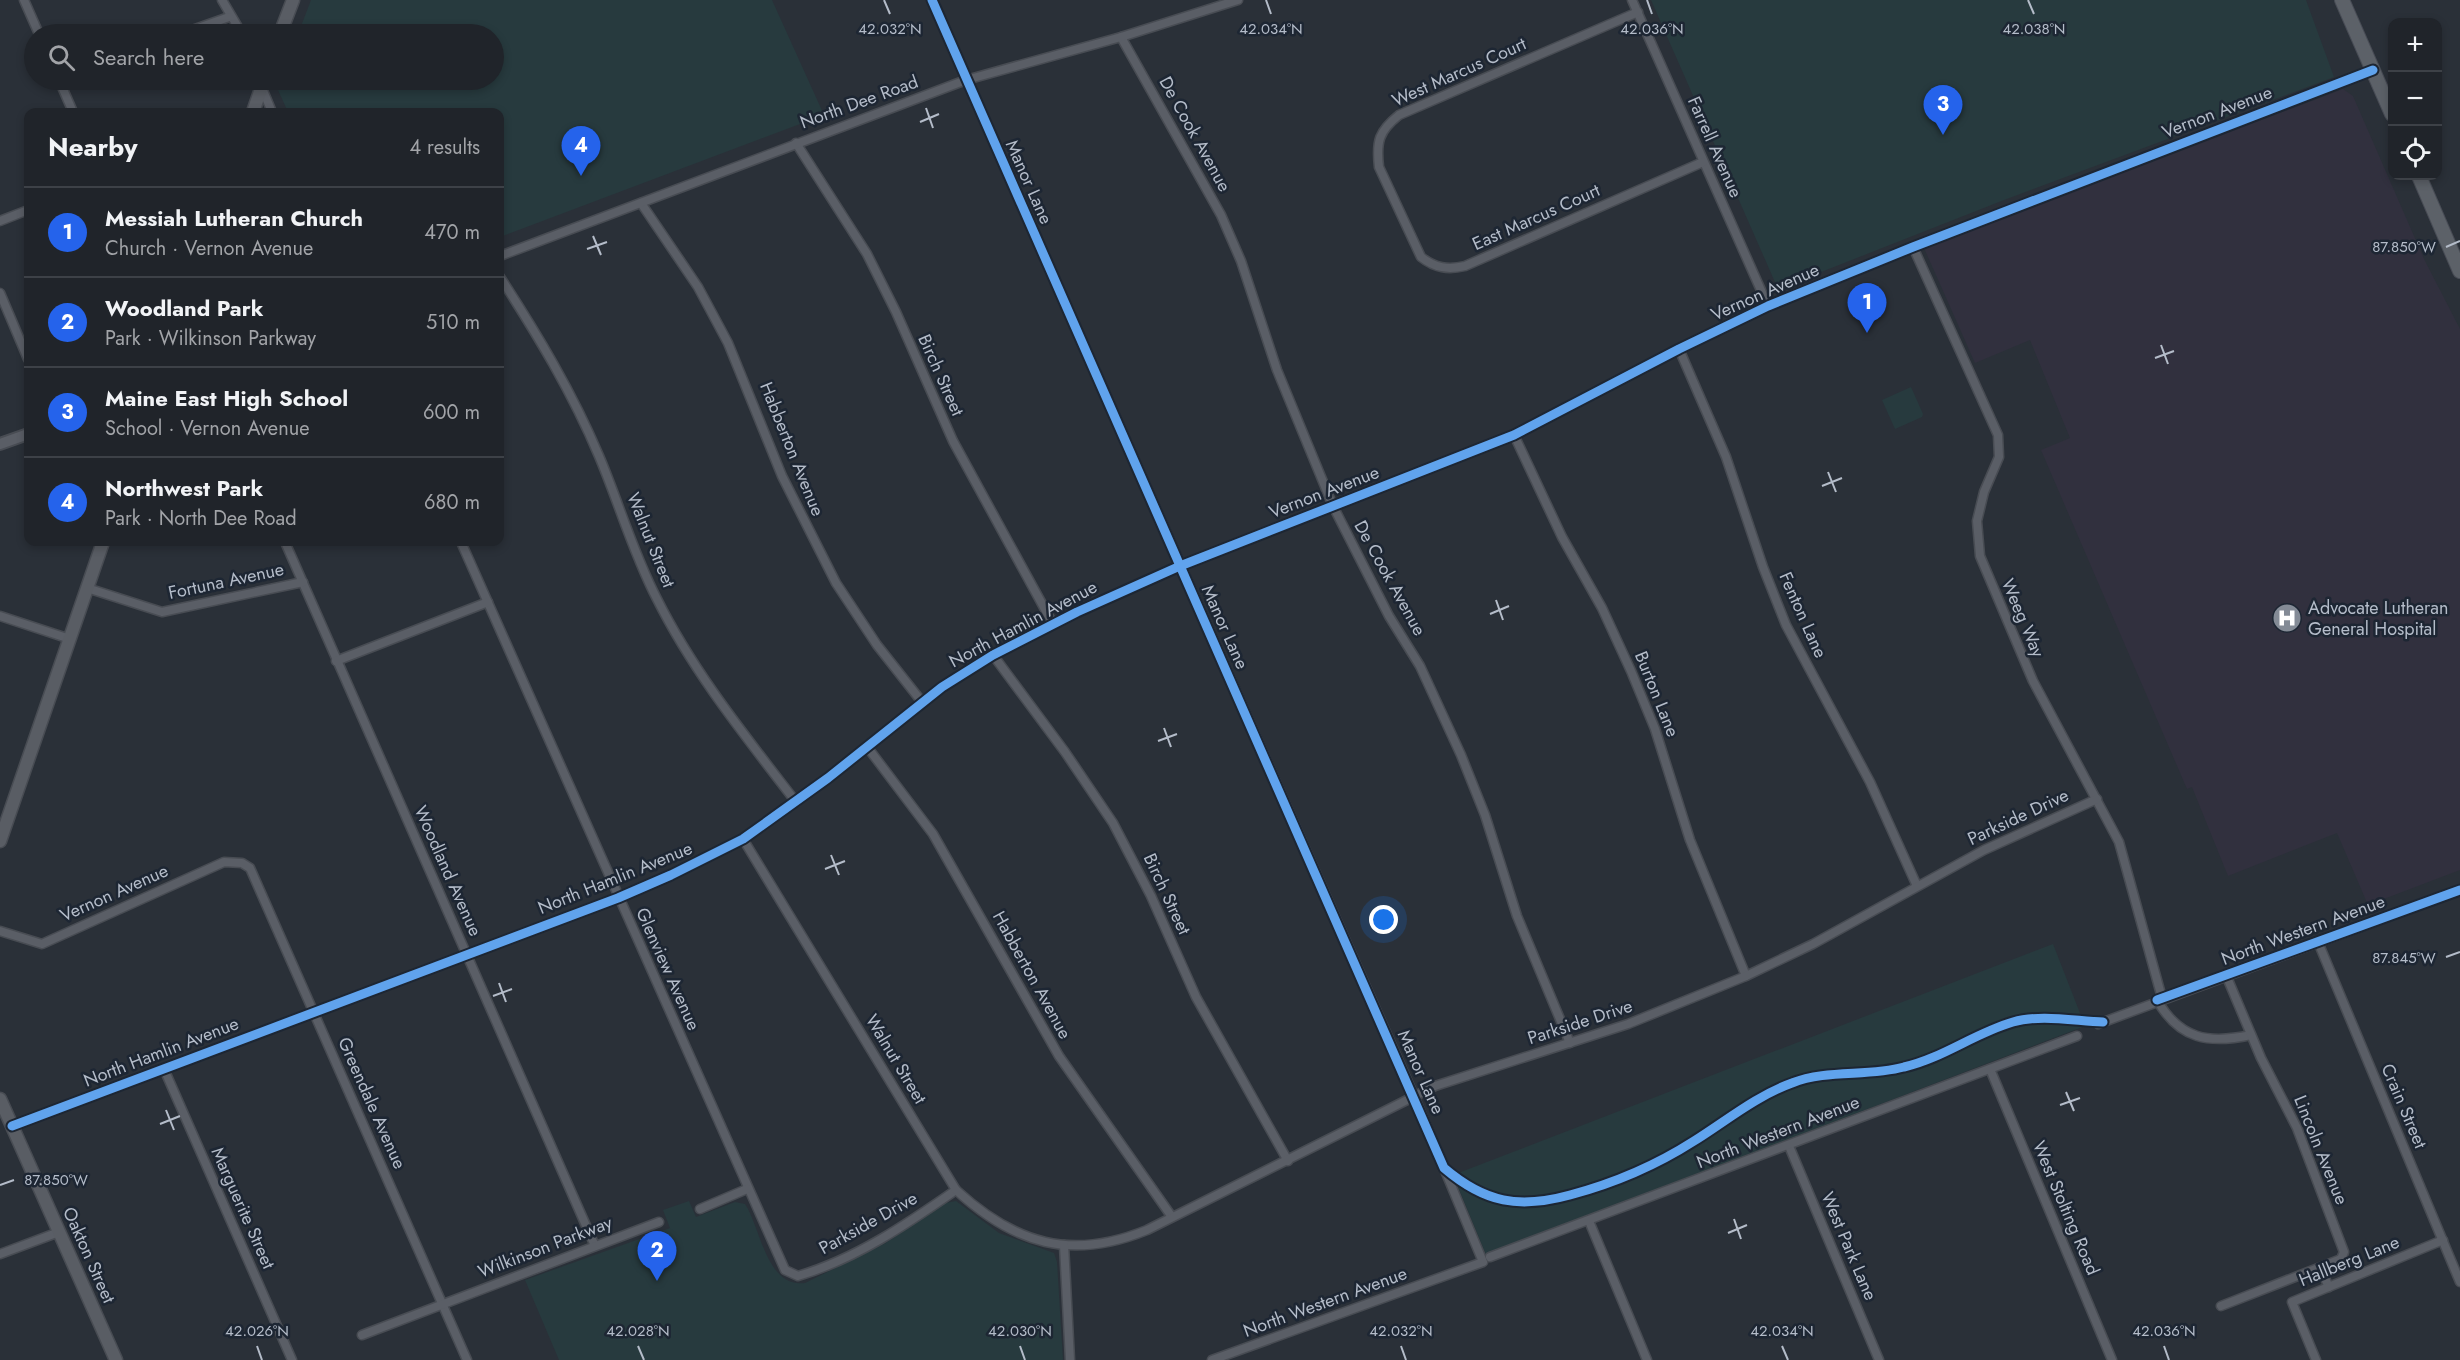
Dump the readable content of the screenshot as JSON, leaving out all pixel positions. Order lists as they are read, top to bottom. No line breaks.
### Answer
{"streets":{"main road":["Oakton Street"],"street":["West Marcus Court","North Dee Road","Vernon Avenue","De Cook Avenue","Farrell Avenue","Manor Lane","East Marcus Court","Birch Street","Habberton Avenue","Walnut Street","Fortuna Avenue","Fenton Lane","Weeg Way","North Hamlin Avenue","Burton Lane","Parkside Drive","Woodland Avenue","North Western Avenue","Glenview Avenue","Greendale Avenue","Crain Street","Lincoln Avenue","Marguerite Street","West Stolting Road","West Park Lane","Wilkinson Parkway","Hallberg Lane"]},"crossings":[["West Marcus Court","Farrell Avenue"],["West Marcus Court","East Marcus Court"],["North Dee Road","De Cook Avenue"],["North Dee Road","Manor Lane"],["North Dee Road","Birch Street"],["North Dee Road","Habberton Avenue"],["Vernon Avenue","De Cook Avenue"],["Vernon Avenue","Farrell Avenue"],["Vernon Avenue","Manor Lane"],["Vernon Avenue","Fenton Lane"],["Vernon Avenue","Weeg Way"],["Vernon Avenue","North Hamlin Avenue"],["Vernon Avenue","Burton Lane"],["Vernon Avenue","Greendale Avenue"],["De Cook Avenue","Parkside Drive"],["Farrell Avenue","East Marcus Court"],["Manor Lane","North Hamlin Avenue"],["Manor Lane","Parkside Drive"],["Manor Lane","North Western Avenue"],["Birch Street","North Hamlin Avenue"],["Birch Street","Parkside Drive"],["Habberton Avenue","North Hamlin Avenue"],["Habberton Avenue","Parkside Drive"],["Walnut Street","North Hamlin Avenue"],["Walnut Street","Parkside Drive"],["Fortuna Avenue","Woodland Avenue"],["Fenton Lane","Parkside Drive"],["Weeg Way","Parkside Drive"],["Weeg Way","North Western Avenue"],["North Hamlin Avenue","Woodland Avenue"],["North Hamlin Avenue","Glenview Avenue"],["North Hamlin Avenue","Greendale Avenue"],["North Hamlin Avenue","Marguerite Street"],["North Hamlin Avenue","Oakton Street"],["Burton Lane","Parkside Drive"],["Parkside Drive","Glenview Avenue"],["Woodland Avenue","Wilkinson Parkway"],["North Western Avenue","Crain Street"],["North Western Avenue","Lincoln Avenue"],["North Western Avenue","West Stolting Road"],["North Western Avenue","West Park Lane"],["Greendale Avenue","Wilkinson Parkway"],["Crain Street","Hallberg Lane"]],"places":{"hospital":["Advocate Lutheran General Hospital"]},"page":{"map_buttons":["+","−"],"search":"Search here","pins":["3","4","1","2"],"heading":["Nearby","4 results"],"list":[{"mark":"1","name":"Messiah Lutheran Church","note":"Church · Vernon Avenue","value":"470 m"},{"mark":"2","name":"Woodland Park","note":"Park · Wilkinson Parkway","value":"510 m"},{"mark":"3","name":"Maine East High School","note":"School · Vernon Avenue","value":"600 m"},{"mark":"4","name":"Northwest Park","note":"Park · North Dee Road","value":"680 m"}]},"coordinates":["42.038°N","42.032°N","42.034°N","42.036°N","87.850°W","87.845°W","42.026°N","42.028°N","42.030°N"]}
